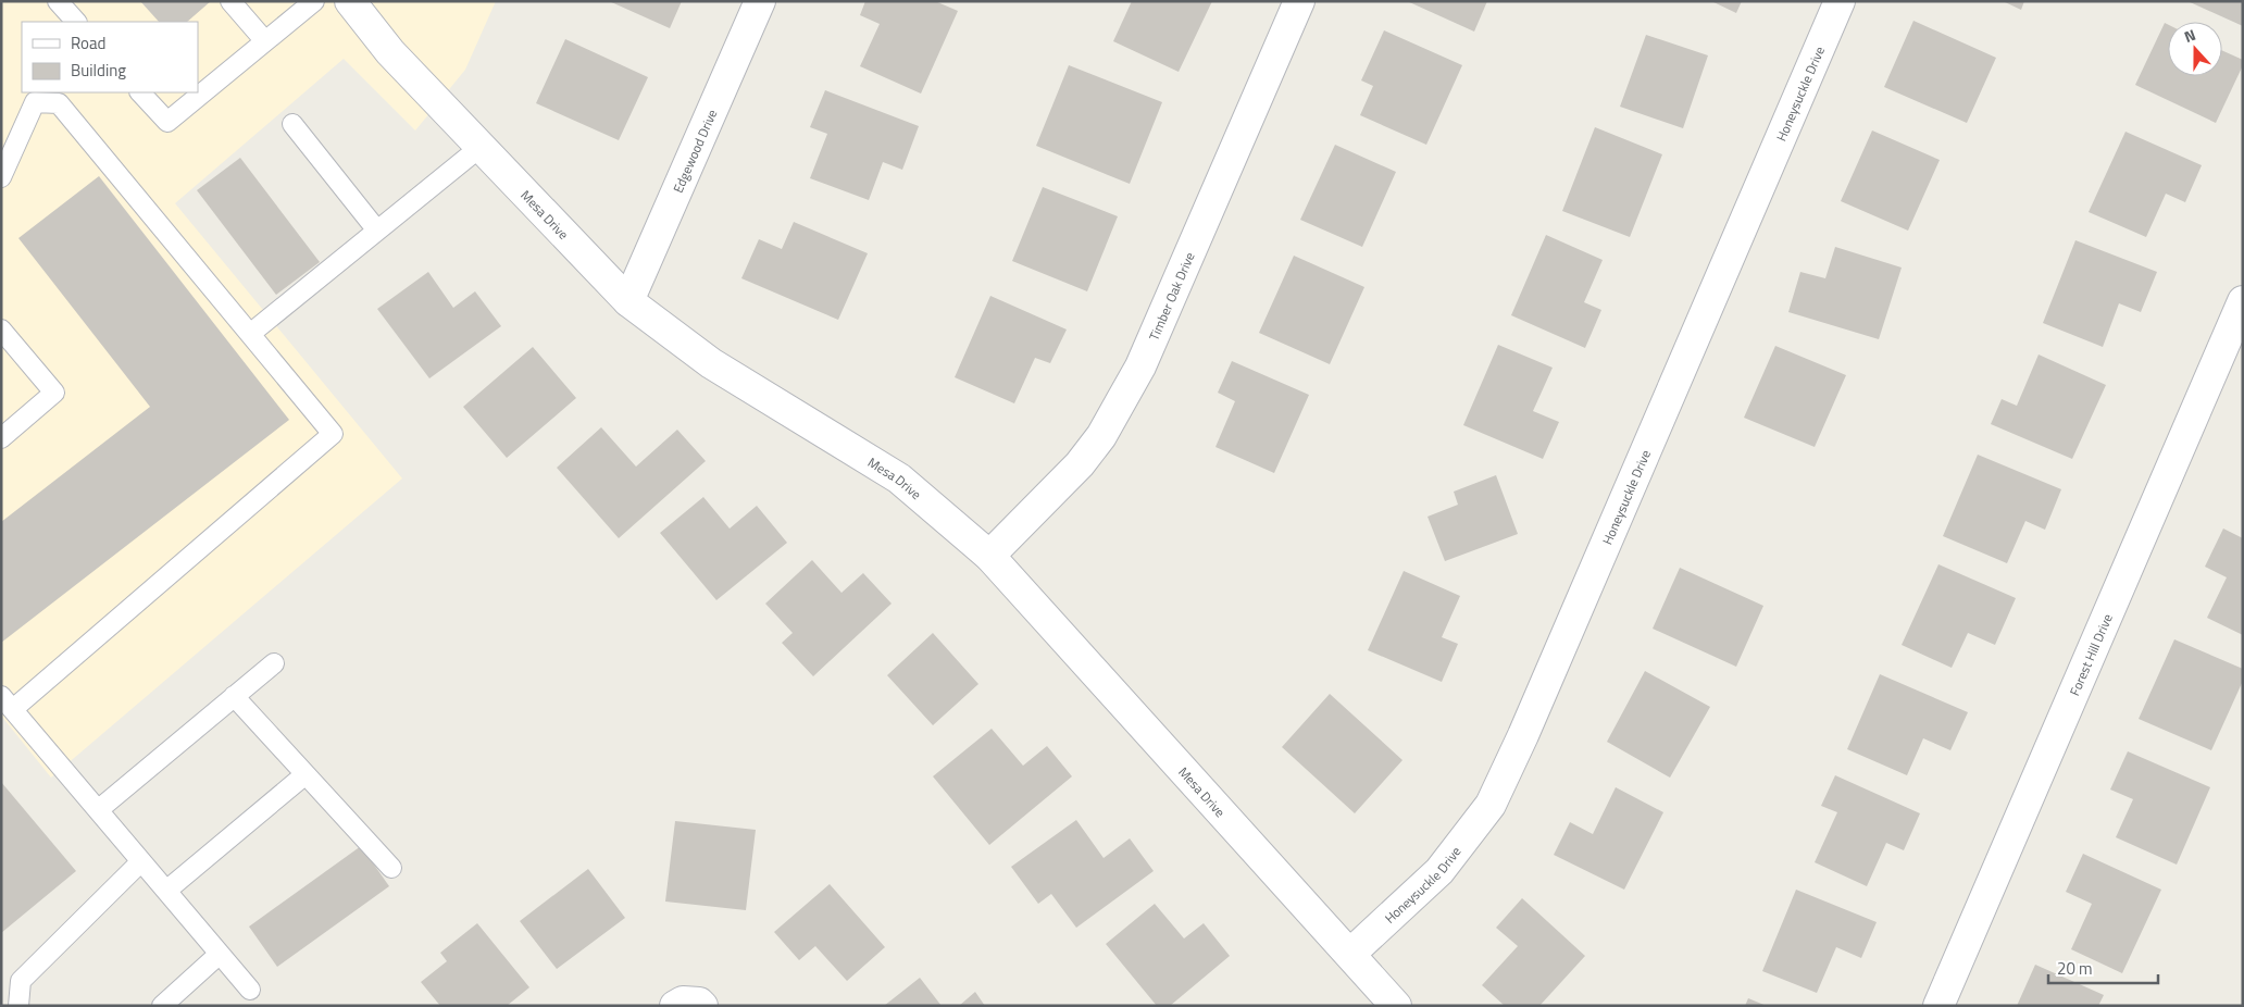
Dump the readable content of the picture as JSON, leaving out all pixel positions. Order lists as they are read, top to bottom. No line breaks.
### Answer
{"streets":{"street":["Honeysuckle Drive","Edgewood Drive","Mesa Drive","Timber Oak Drive","Forest Hill Drive"]},"crossings":[["Honeysuckle Drive","Mesa Drive"],["Edgewood Drive","Mesa Drive"],["Mesa Drive","Timber Oak Drive"]],"legend":["Road","Building"],"scale_bar":"20 m","north":"top"}
